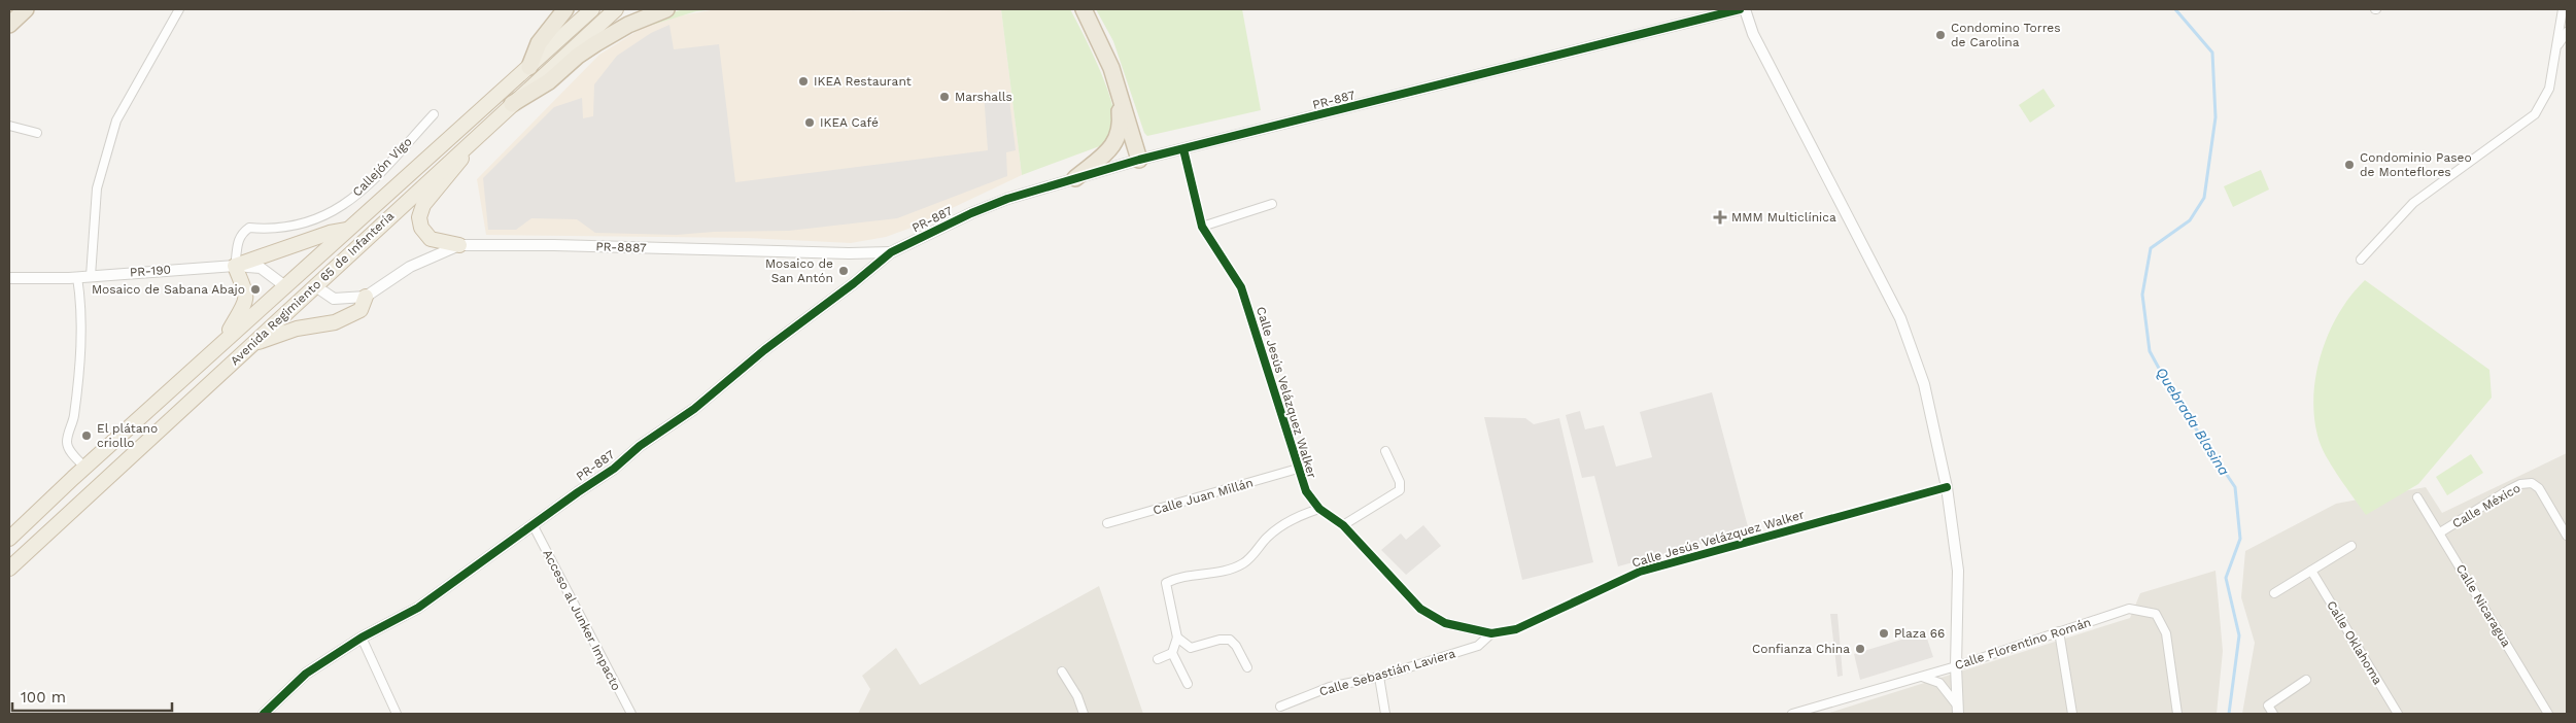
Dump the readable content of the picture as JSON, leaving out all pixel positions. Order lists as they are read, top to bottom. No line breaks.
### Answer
{"streets":{"highway":["Avenida Regimiento 65 de Infantería"],"street":["PR-887","Callejón Vigo","PR-8887","PR-190","Calle Jesús Velázquez Walker","Calle Juan Millán","Calle México","Calle Nicaragua","Acceso al Junker Impacto","Calle Oklahoma","Calle Florentino Román","Calle Sebastián Laviera"]},"crossings":[["PR-887","PR-8887"],["PR-887","Calle Jesús Velázquez Walker"],["PR-887","Acceso al Junker Impacto"],["Callejón Vigo","PR-190"],["PR-190","Avenida Regimiento 65 de Infantería"],["Calle Jesús Velázquez Walker","Calle Juan Millán"],["Calle Jesús Velázquez Walker","Calle Sebastián Laviera"],["Calle México","Calle Nicaragua"]],"water":["Quebrada Blasina"],"places":{"other":["Condomino Torres de Carolina","IKEA Restaurant","Marshalls","IKEA Café","Condominio Paseo de Monteflores","Mosaico de San Antón","Mosaico de Sabana Abajo","El plátano criollo","Plaza 66","Confianza China"],"health":["MMM Multiclínica"]},"scale_bar":"100 m"}
